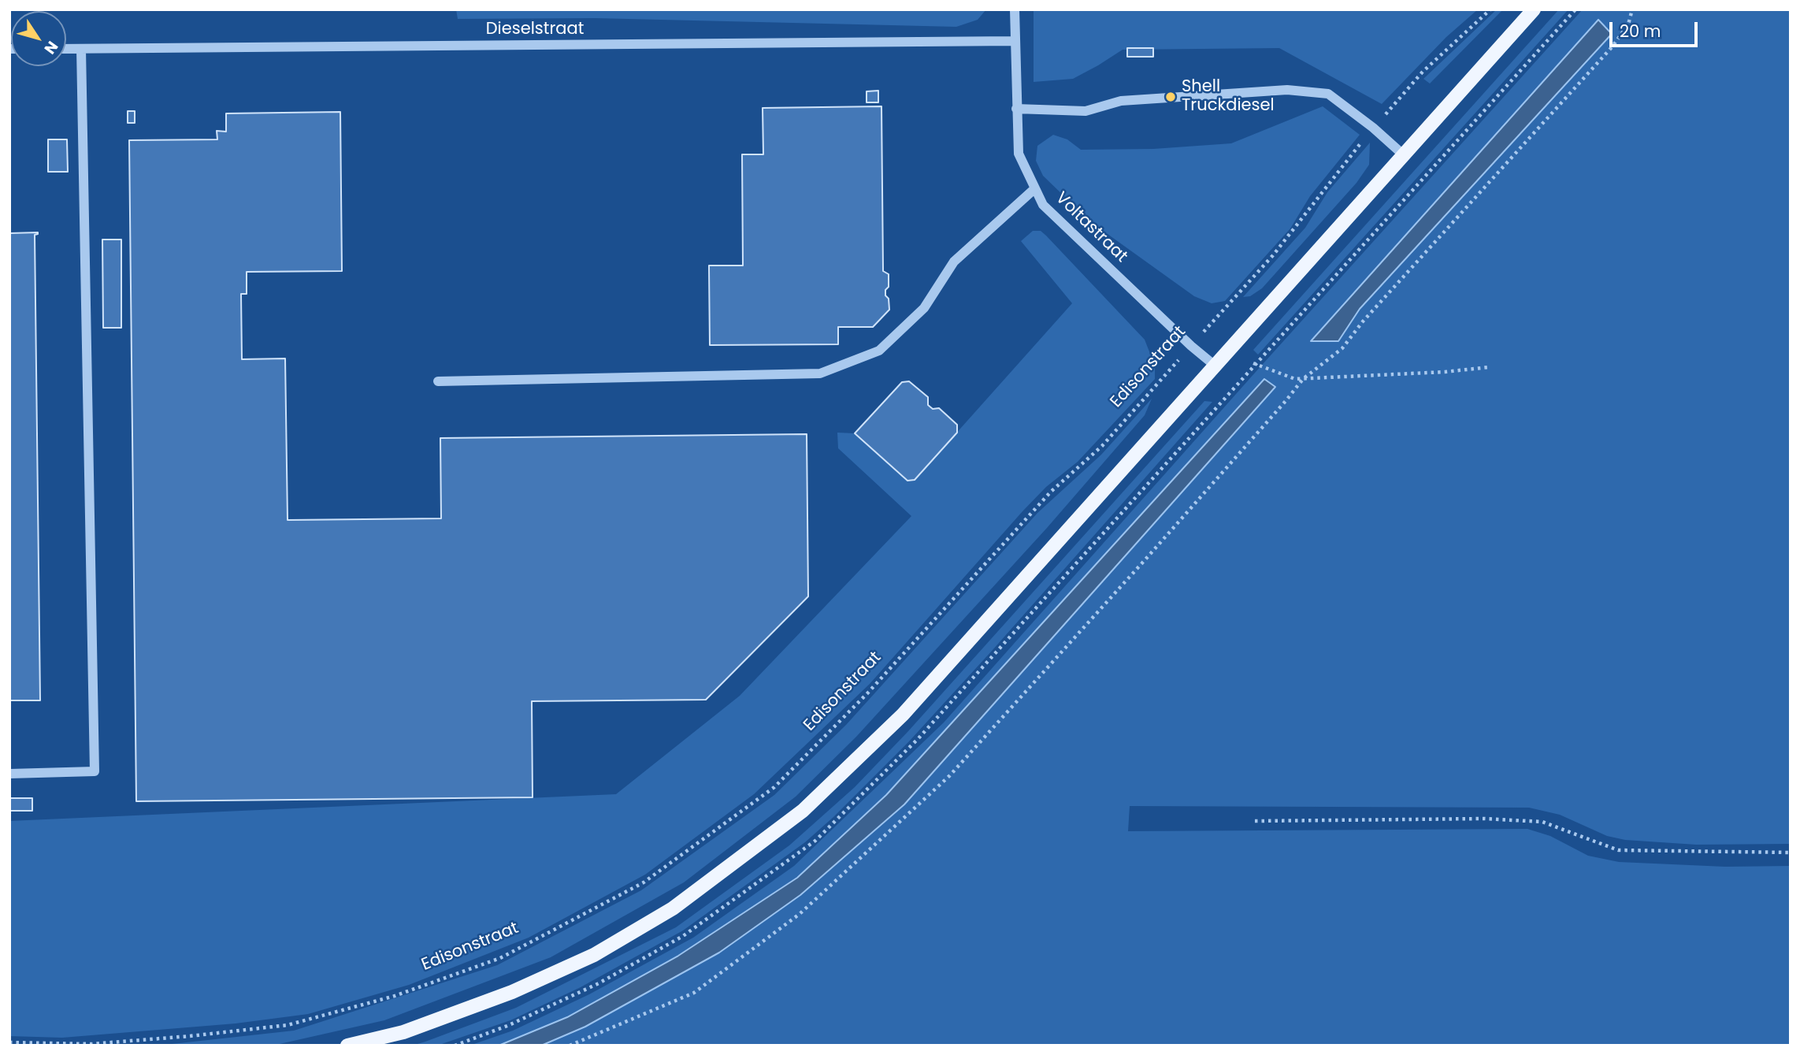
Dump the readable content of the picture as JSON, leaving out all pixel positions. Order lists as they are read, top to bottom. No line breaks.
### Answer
{"streets":{"street":["Dieselstraat","Voltastraat"],"path":["Edisonstraat"]},"crossings":[["Dieselstraat","Voltastraat"],["Voltastraat","Edisonstraat"]],"places":["Shell Truckdiesel"],"scale_bar":"20 m","north":"bottom right"}
